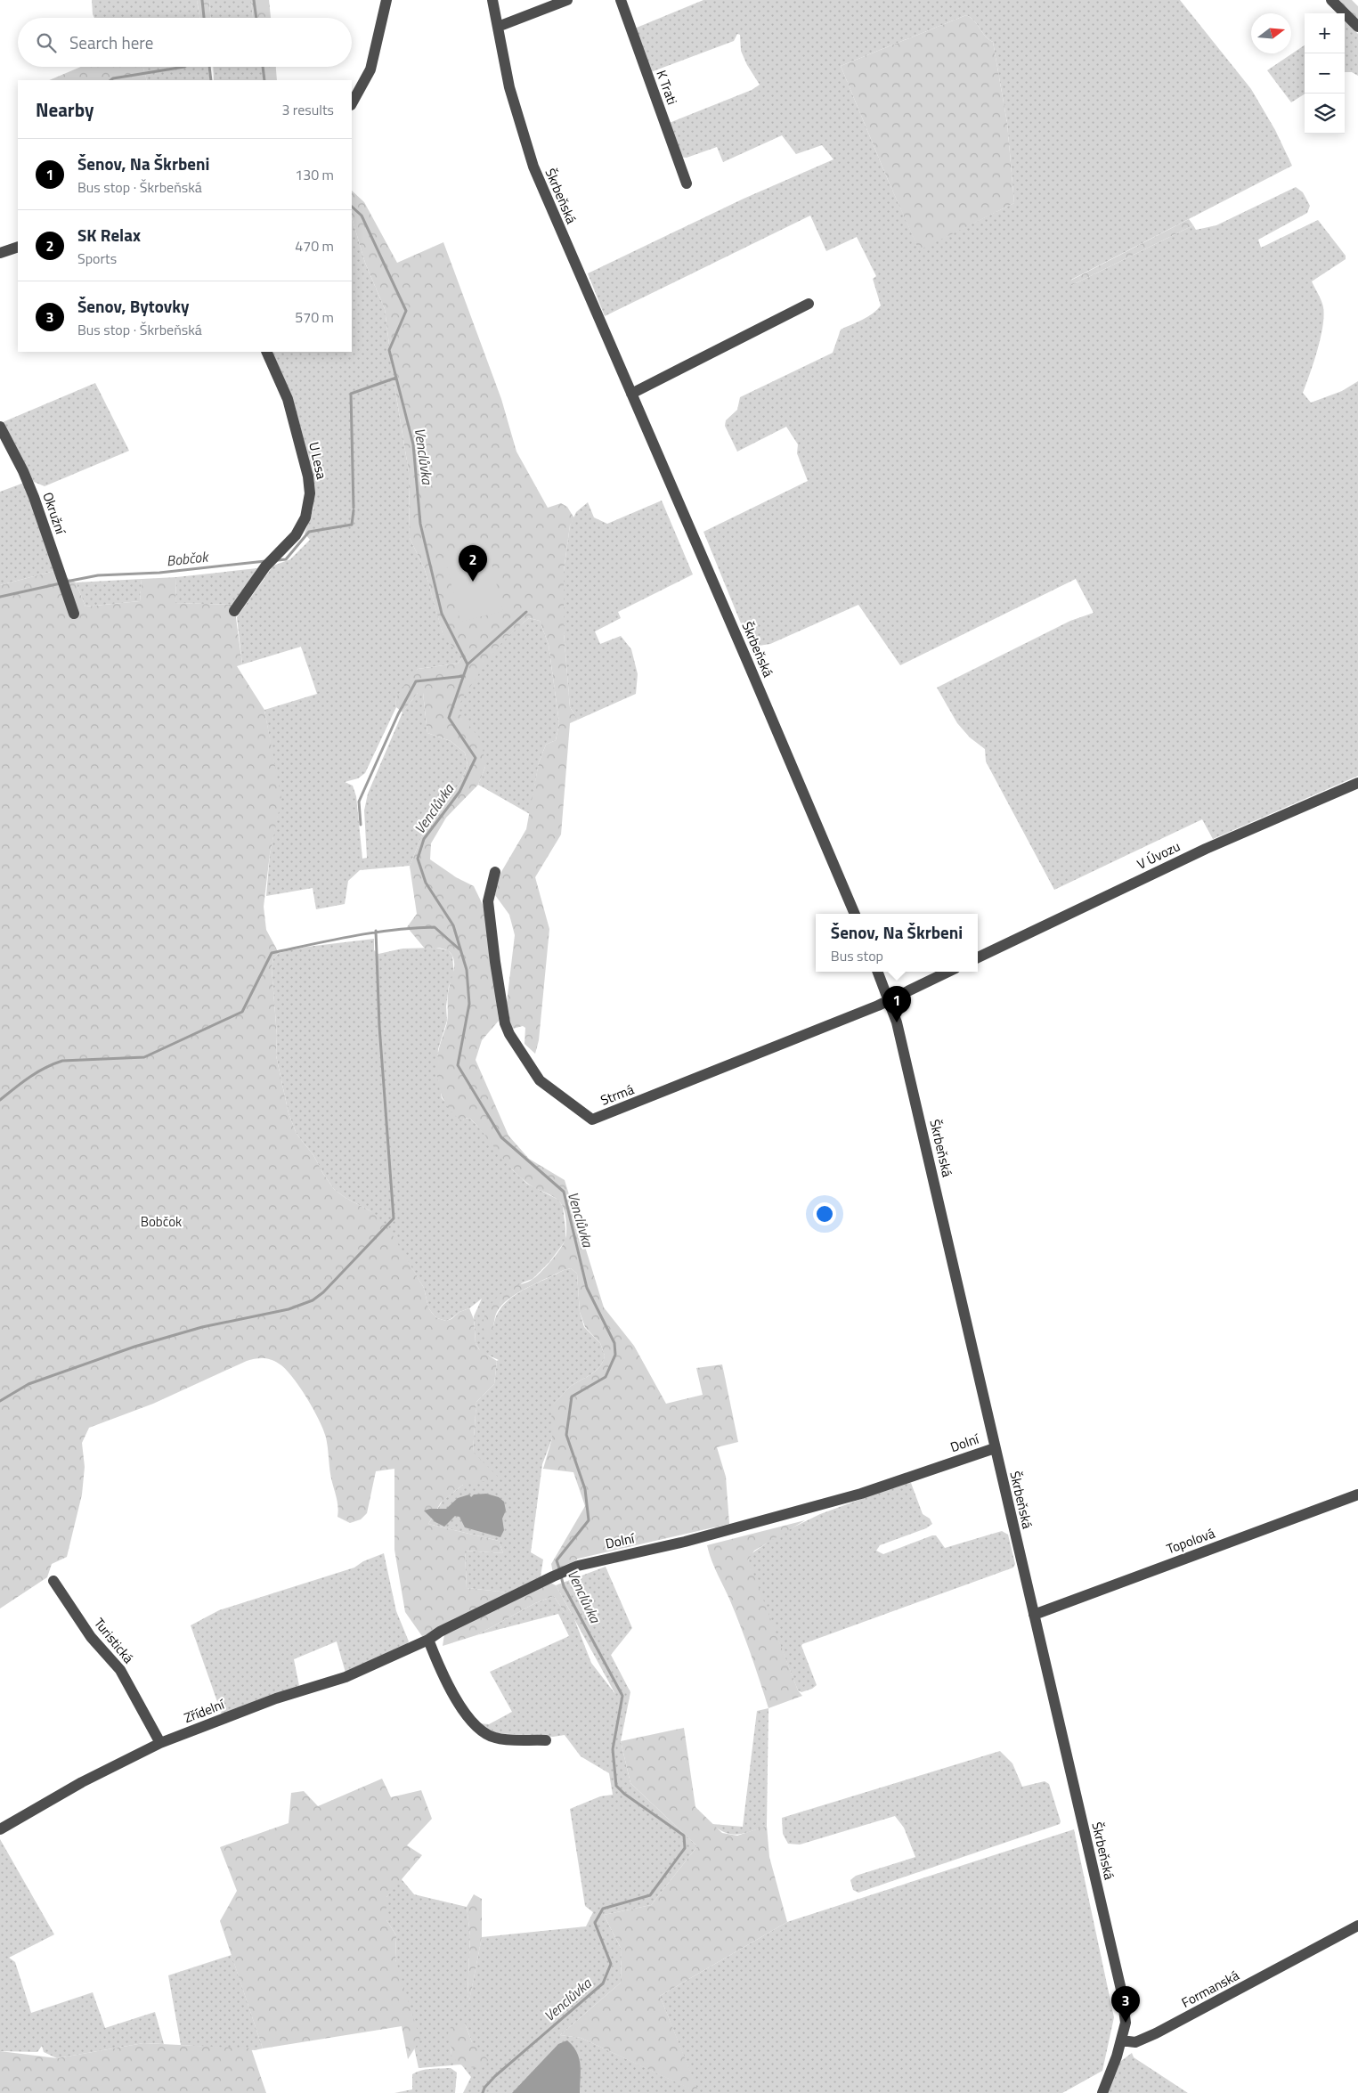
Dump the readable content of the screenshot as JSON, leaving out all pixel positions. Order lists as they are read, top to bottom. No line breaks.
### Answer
{"streets":{"street":["K Trati","Škrbeňská","U Lesa","Okružní","V Úvozu","Strmá","Dolní","Topolová","Turistická","Zřídelní","Formanská"]},"crossings":[["Škrbeňská","Strmá"],["Škrbeňská","Dolní"],["Škrbeňská","Topolová"],["Škrbeňská","Formanská"],["Dolní","Zřídelní"],["Turistická","Zřídelní"]],"water":["Venclůvka","Bobčok"],"parks":["Bobčok"],"north":"right","page":{"map_buttons":["+","−"],"search":"Search here","heading":["Nearby","3 results"],"list":[{"mark":"1","name":"Šenov, Na Škrbeni","note":"Bus stop · Škrbeňská","value":"130 m"},{"mark":"2","name":"SK Relax","note":"Sports","value":"470 m"},{"mark":"3","name":"Šenov, Bytovky","note":"Bus stop · Škrbeňská","value":"570 m"}],"pins":["2","1","3"],"popup":["Šenov, Na Škrbeni","Bus stop"]}}
